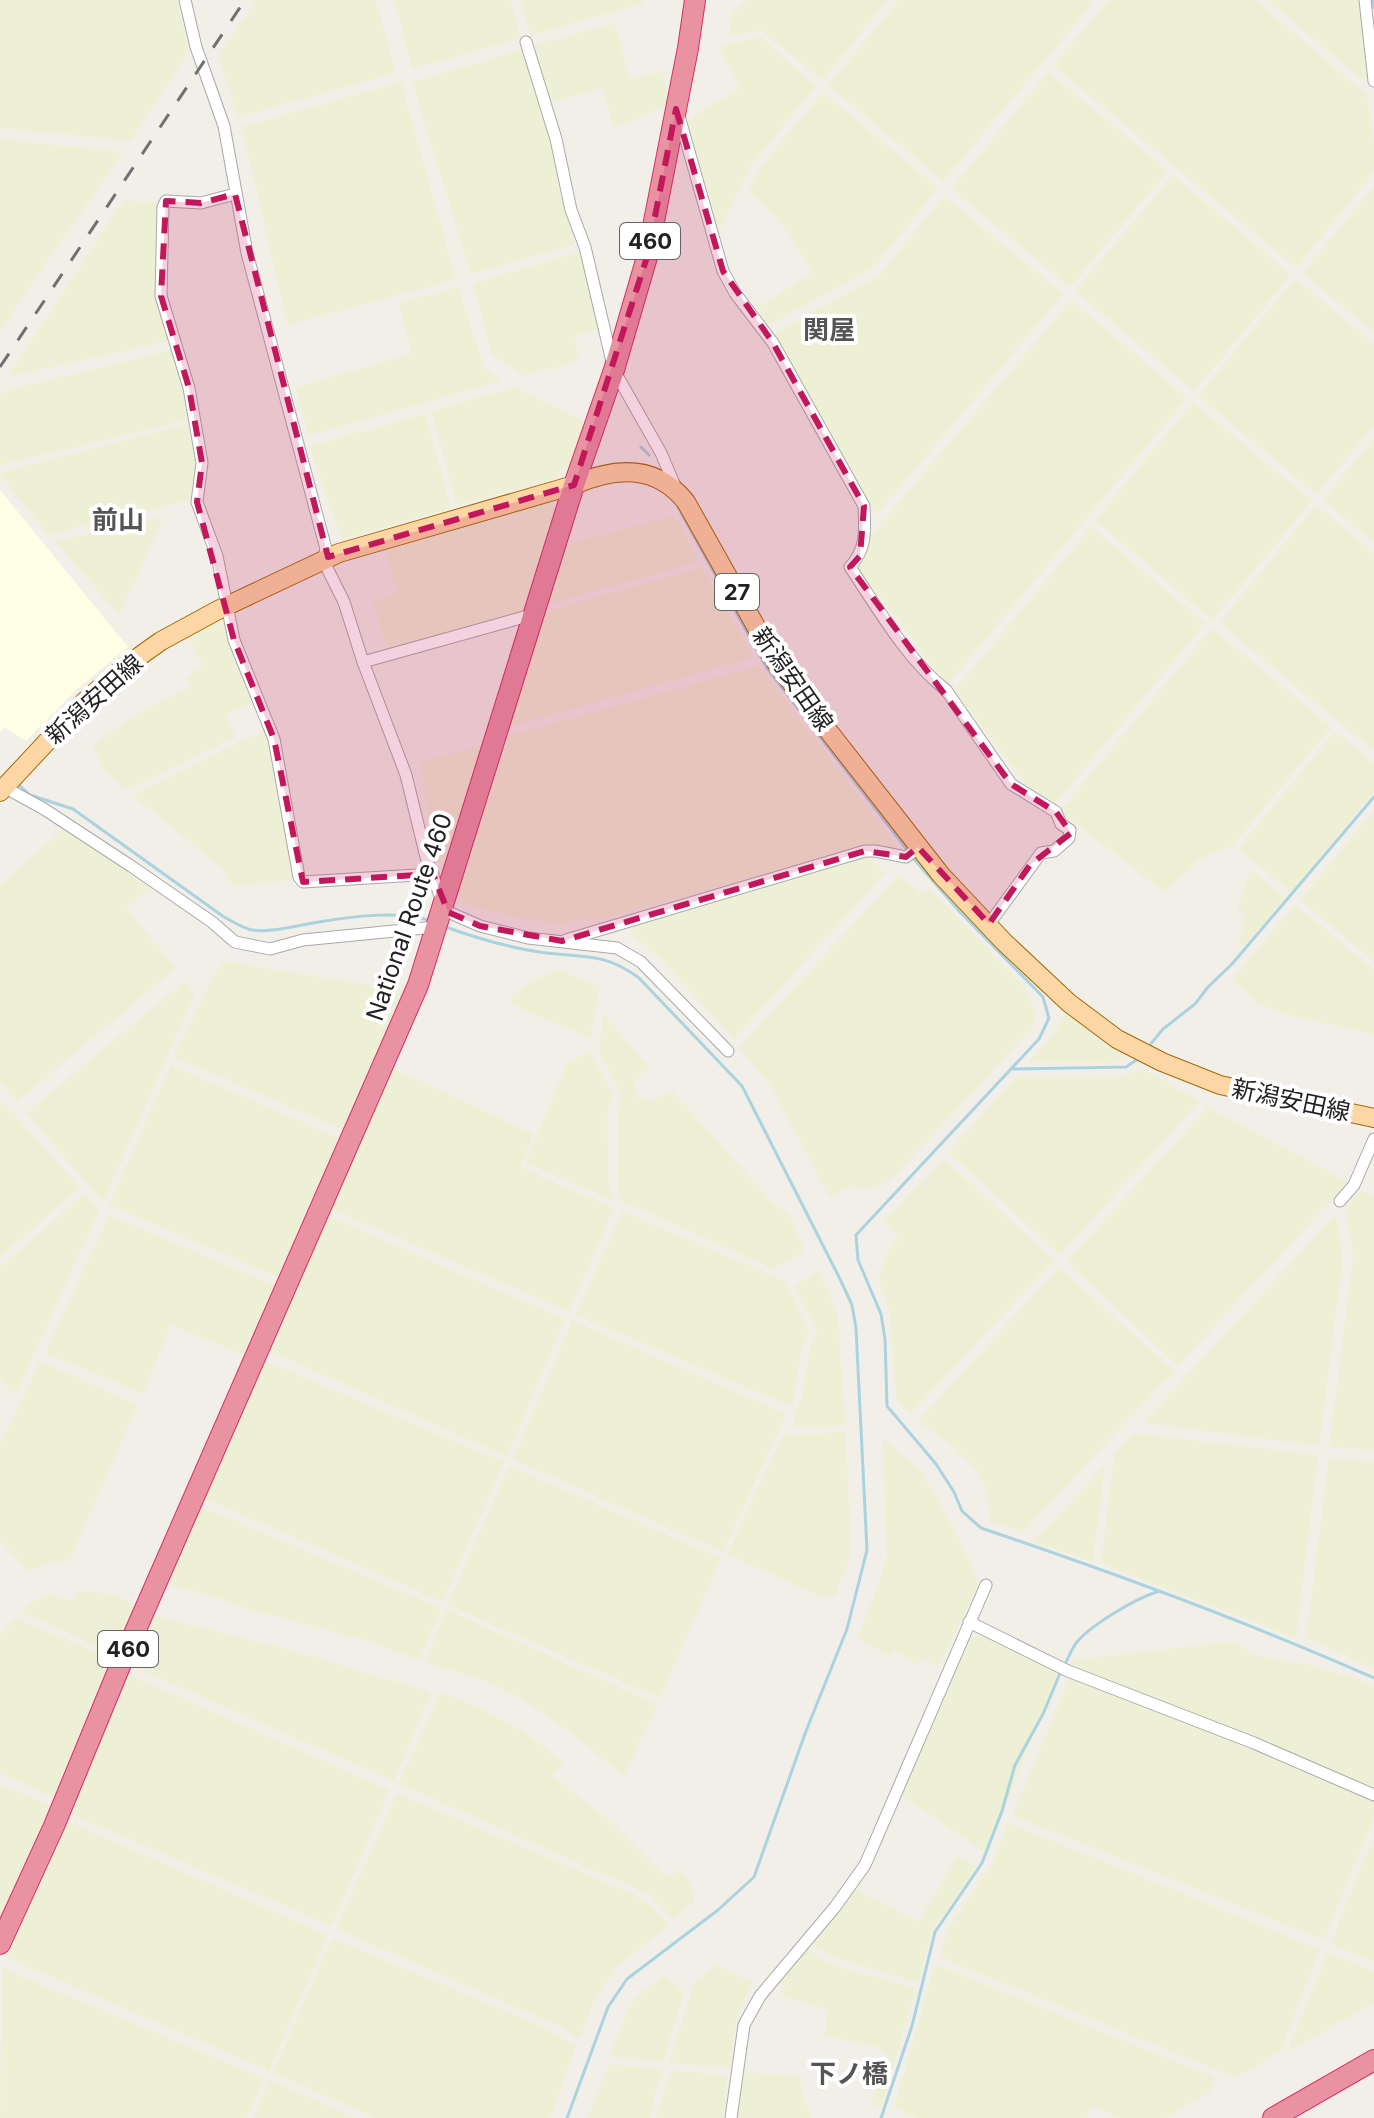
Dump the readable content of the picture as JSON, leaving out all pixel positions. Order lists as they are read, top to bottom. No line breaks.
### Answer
{"streets":{"highway":["460","National Route 460"],"main road":["27","新潟安田線"]},"crossings":[["新潟安田線","National Route 460"]],"districts":["関屋","前山","下ノ橋"]}
